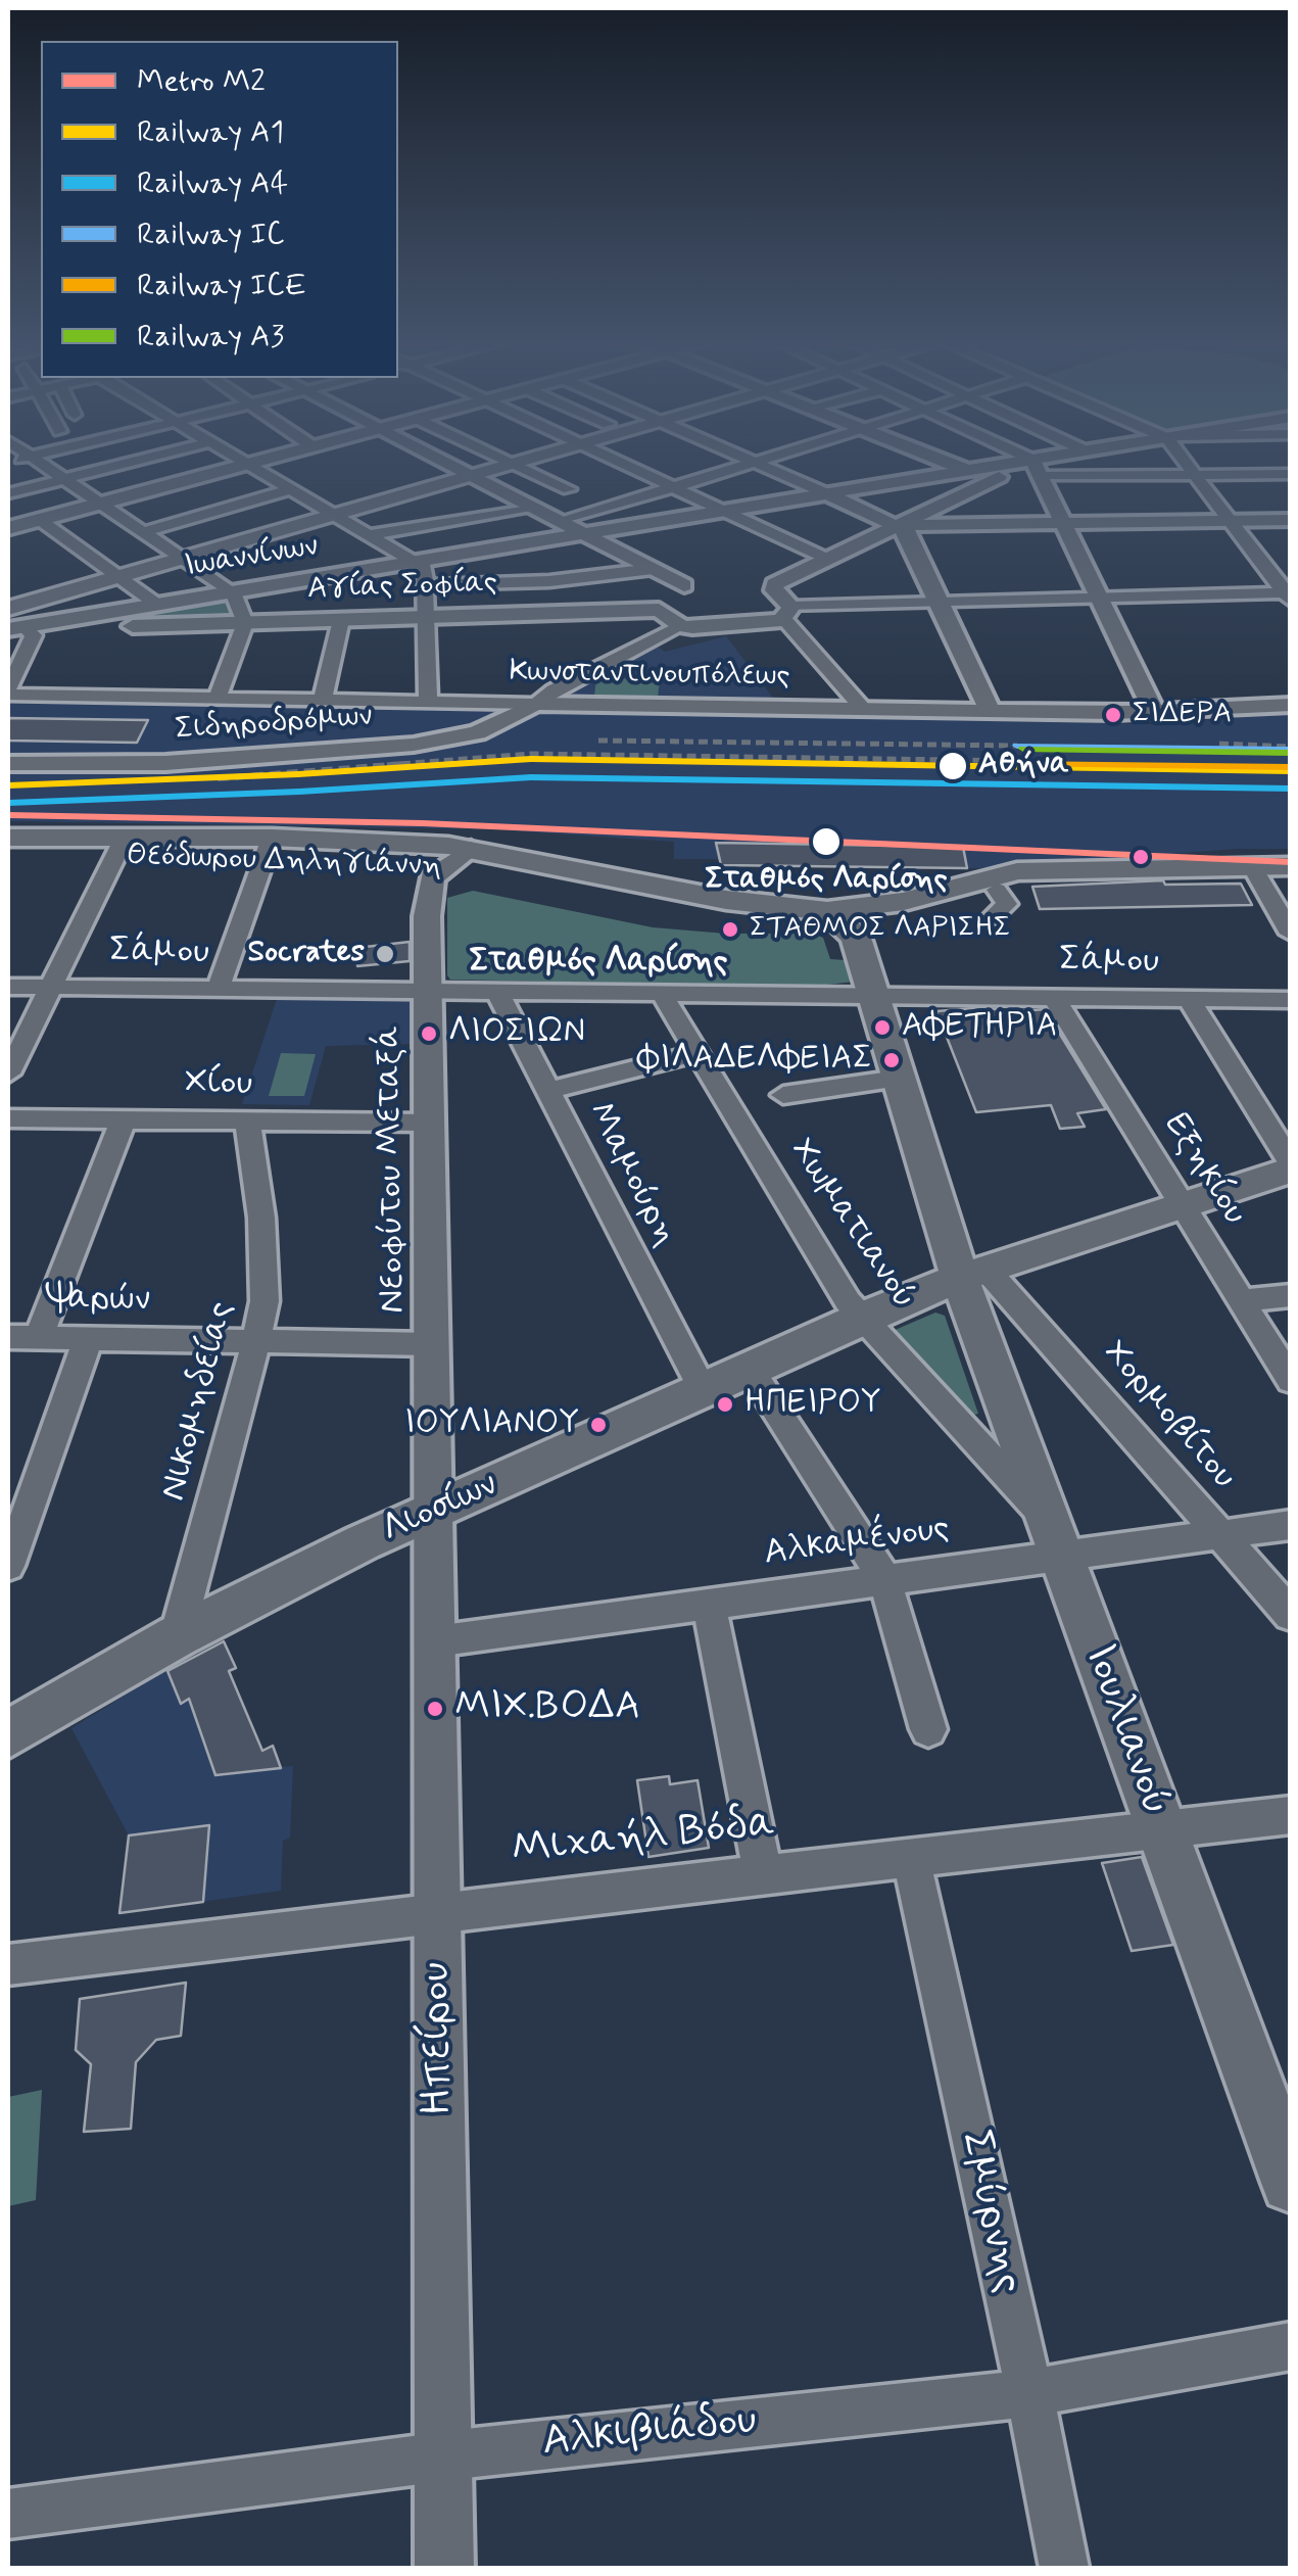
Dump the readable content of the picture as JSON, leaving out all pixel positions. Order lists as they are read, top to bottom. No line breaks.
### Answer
{"streets":{"main road":["Θεόδωρου Δηληγιάννη","Λιοσίων","Ιουλιανού"],"street":["Ιωαννίνων","Αγίας Σοφίας","Κωνσταντινουπόλεως","Σιδηροδρόμων","Σάμου","Χίου","Νεοφύτου Μεταξά","Εξηκίου","Μαμούρη","Χωματιανού","Ψαρών","Νικομηδείας","Χορμοβίτου","Αλκαμένους","Μιχαήλ Βόδα","Ηπείρου","Σμύρνης","Αλκιβιάδου"]},"crossings":[["Ιωαννίνων","Αγίας Σοφίας"],["Κωνσταντινουπόλεως","Σιδηροδρόμων"],["Θεόδωρου Δηληγιάννη","Νεοφύτου Μεταξά"],["Θεόδωρου Δηληγιάννη","Ιουλιανού"],["Σάμου","Νεοφύτου Μεταξά"],["Σάμου","Εξηκίου"],["Σάμου","Μαμούρη"],["Σάμου","Χωματιανού"],["Σάμου","Ιουλιανού"],["Χίου","Νεοφύτου Μεταξά"],["Χίου","Νικομηδείας"],["Νεοφύτου Μεταξά","Ψαρών"],["Νεοφύτου Μεταξά","Λιοσίων"],["Νεοφύτου Μεταξά","Ηπείρου"],["Εξηκίου","Λιοσίων"],["Μαμούρη","Λιοσίων"],["Χωματιανού","Λιοσίων"],["Χωματιανού","Αλκαμένους"],["Χωματιανού","Ιουλιανού"],["Ψαρών","Νικομηδείας"],["Νικομηδείας","Λιοσίων"],["Χορμοβίτου","Λιοσίων"],["Χορμοβίτου","Αλκαμένους"],["Χορμοβίτου","Ιουλιανού"],["Λιοσίων","Ιουλιανού"],["Λιοσίων","Ηπείρου"],["Αλκαμένους","Ιουλιανού"],["Αλκαμένους","Ηπείρου"],["Ιουλιανού","Μιχαήλ Βόδα"],["Μιχαήλ Βόδα","Ηπείρου"],["Μιχαήλ Βόδα","Σμύρνης"],["Ηπείρου","Αλκιβιάδου"],["Σμύρνης","Αλκιβιάδου"]],"districts":["Σταθμός Λαρίσης"],"places":["ΣΙΔΕΡΑ","Αθήνα","Σταθμός Λαρίσης","ΣΤΑΘΜΟΣ ΛΑΡΙΣΗΣ","Socrates","ΑΦΕΤΗΡΙΑ","ΛΙΟΣΙΩΝ","ΦΙΛΑΔΕΛΦΕΙΑΣ","ΗΠΕΙΡΟΥ","ΙΟΥΛΙΑΝΟΥ","ΜΙΧ.ΒΟΔΑ"],"lines":["rail line IC","rail line A3","rail line A1","rail line ICE","rail line A4","metro line Μ2"],"legend":["Metro Μ2","Railway A1","Railway A4","Railway IC","Railway ICE","Railway A3"]}
